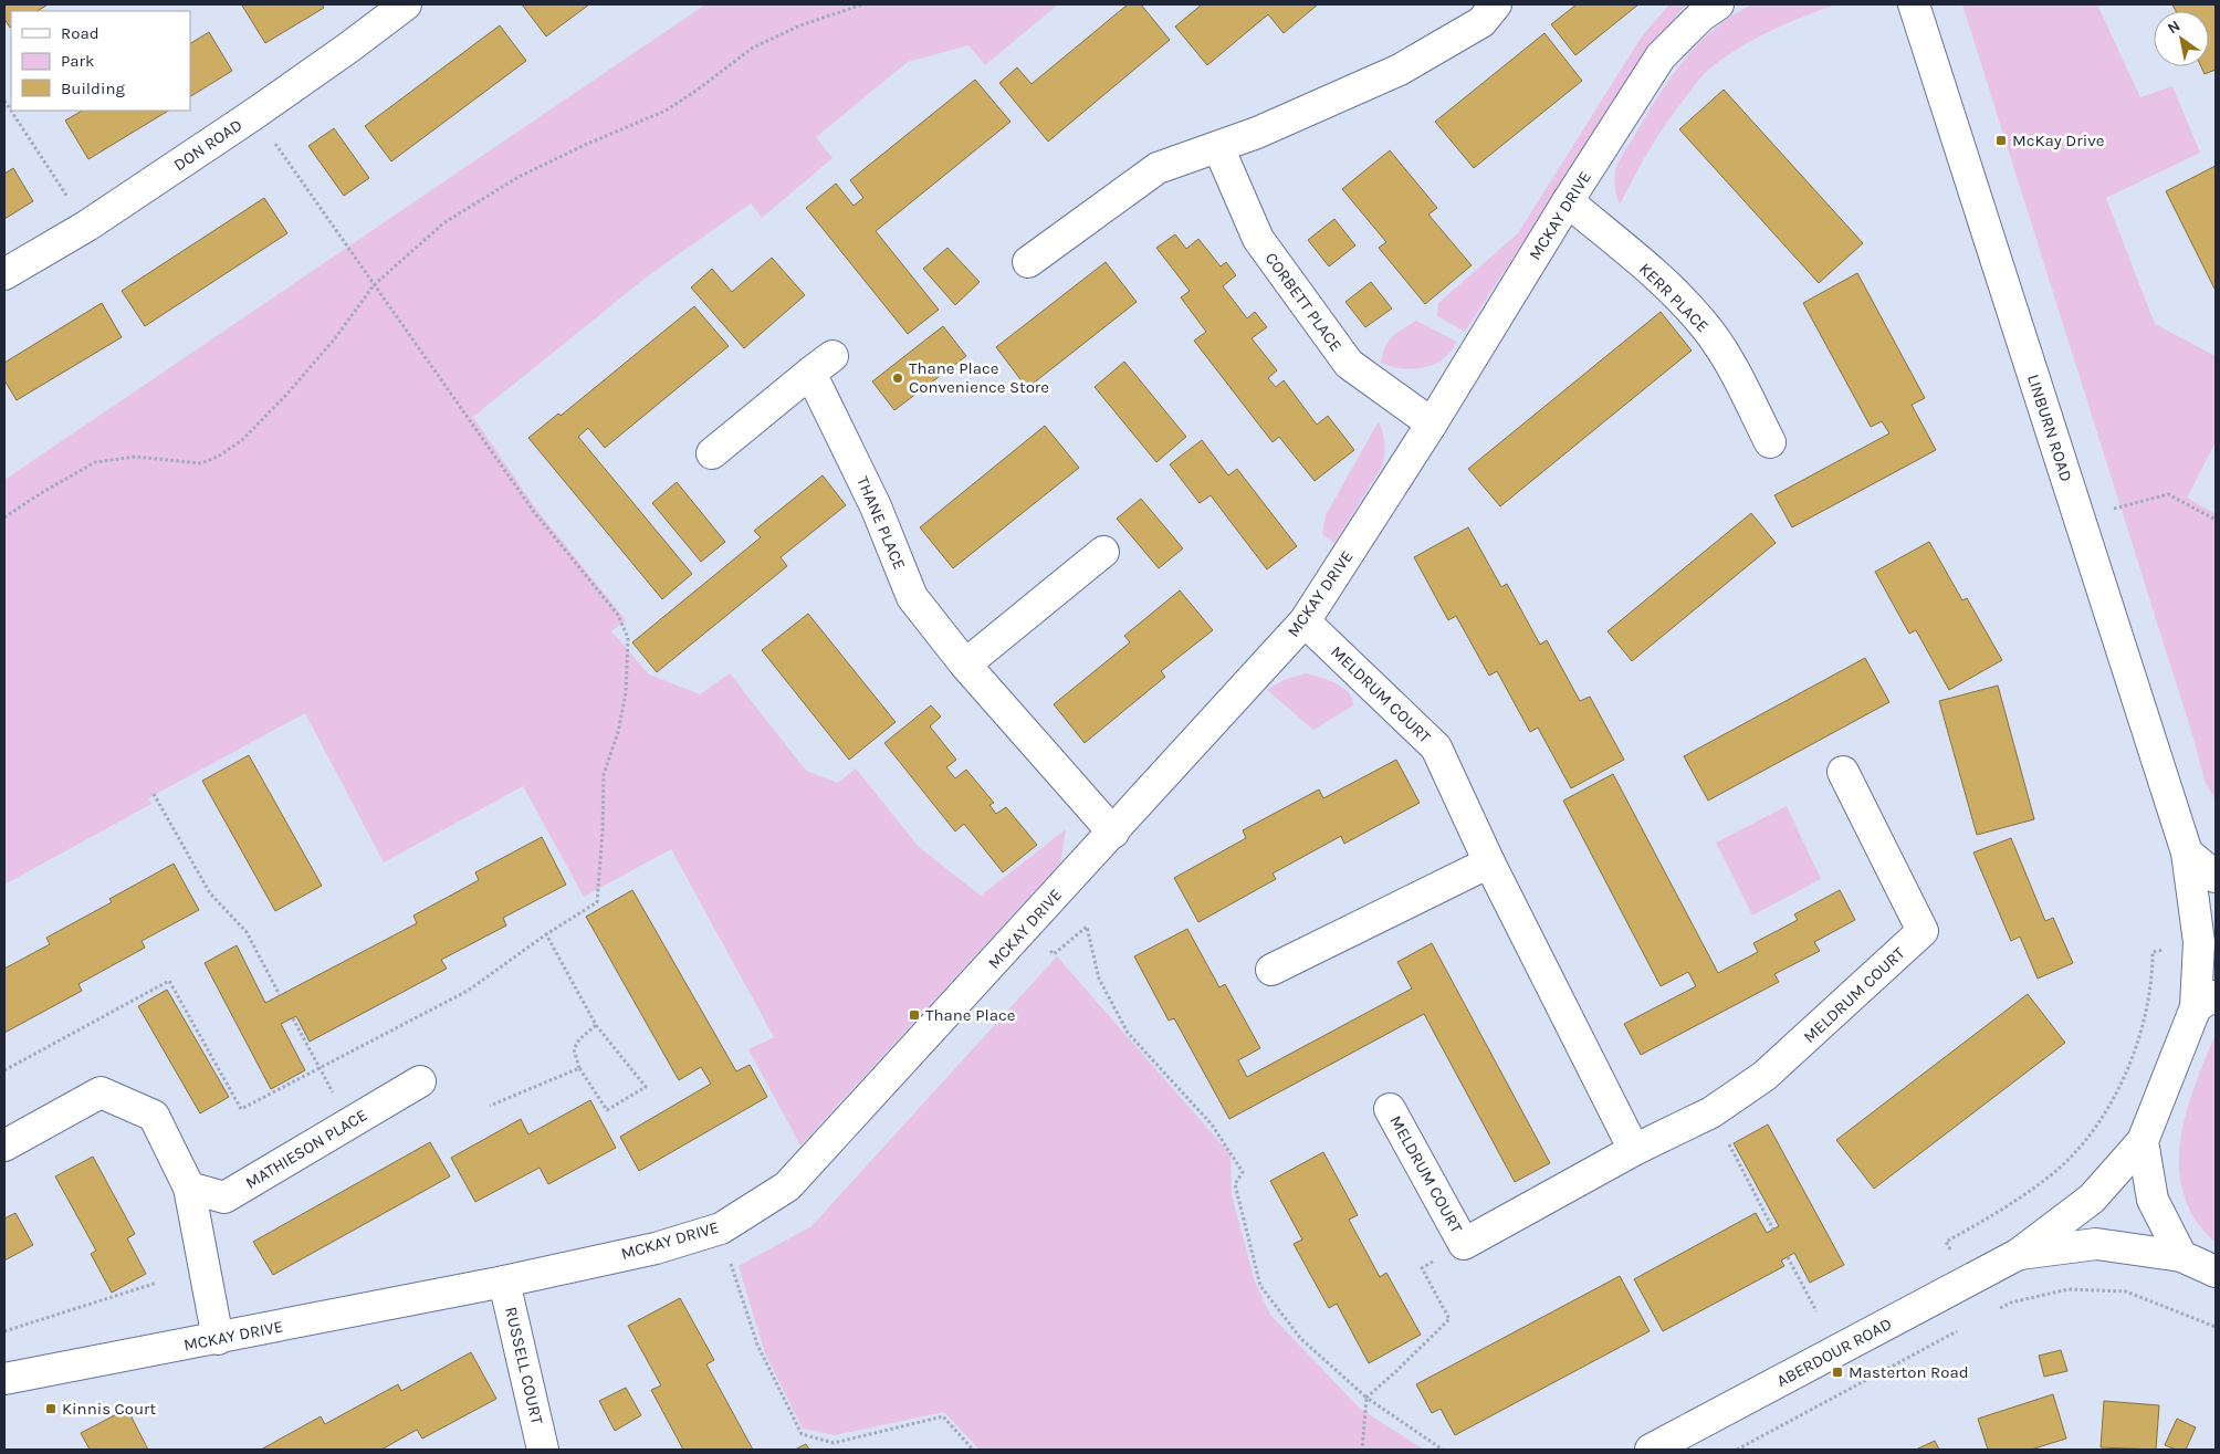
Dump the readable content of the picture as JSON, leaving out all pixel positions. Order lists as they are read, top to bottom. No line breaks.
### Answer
{"streets":{"street":["DON ROAD","MCKAY DRIVE","KERR PLACE","CORBETT PLACE","LINBURN ROAD","THANE PLACE","MELDRUM COURT","MATHIESON PLACE","ABERDOUR ROAD","RUSSELL COURT"]},"crossings":[["MCKAY DRIVE","KERR PLACE"],["MCKAY DRIVE","CORBETT PLACE"],["MCKAY DRIVE","THANE PLACE"],["MCKAY DRIVE","MELDRUM COURT"],["MCKAY DRIVE","RUSSELL COURT"],["LINBURN ROAD","ABERDOUR ROAD"]],"places":{"transit":["McKay Drive","Thane Place","Masterton Road","Kinnis Court"],"other":["Thane Place Convenience Store"]},"legend":["Road","Park","Building"],"north":"top left"}
